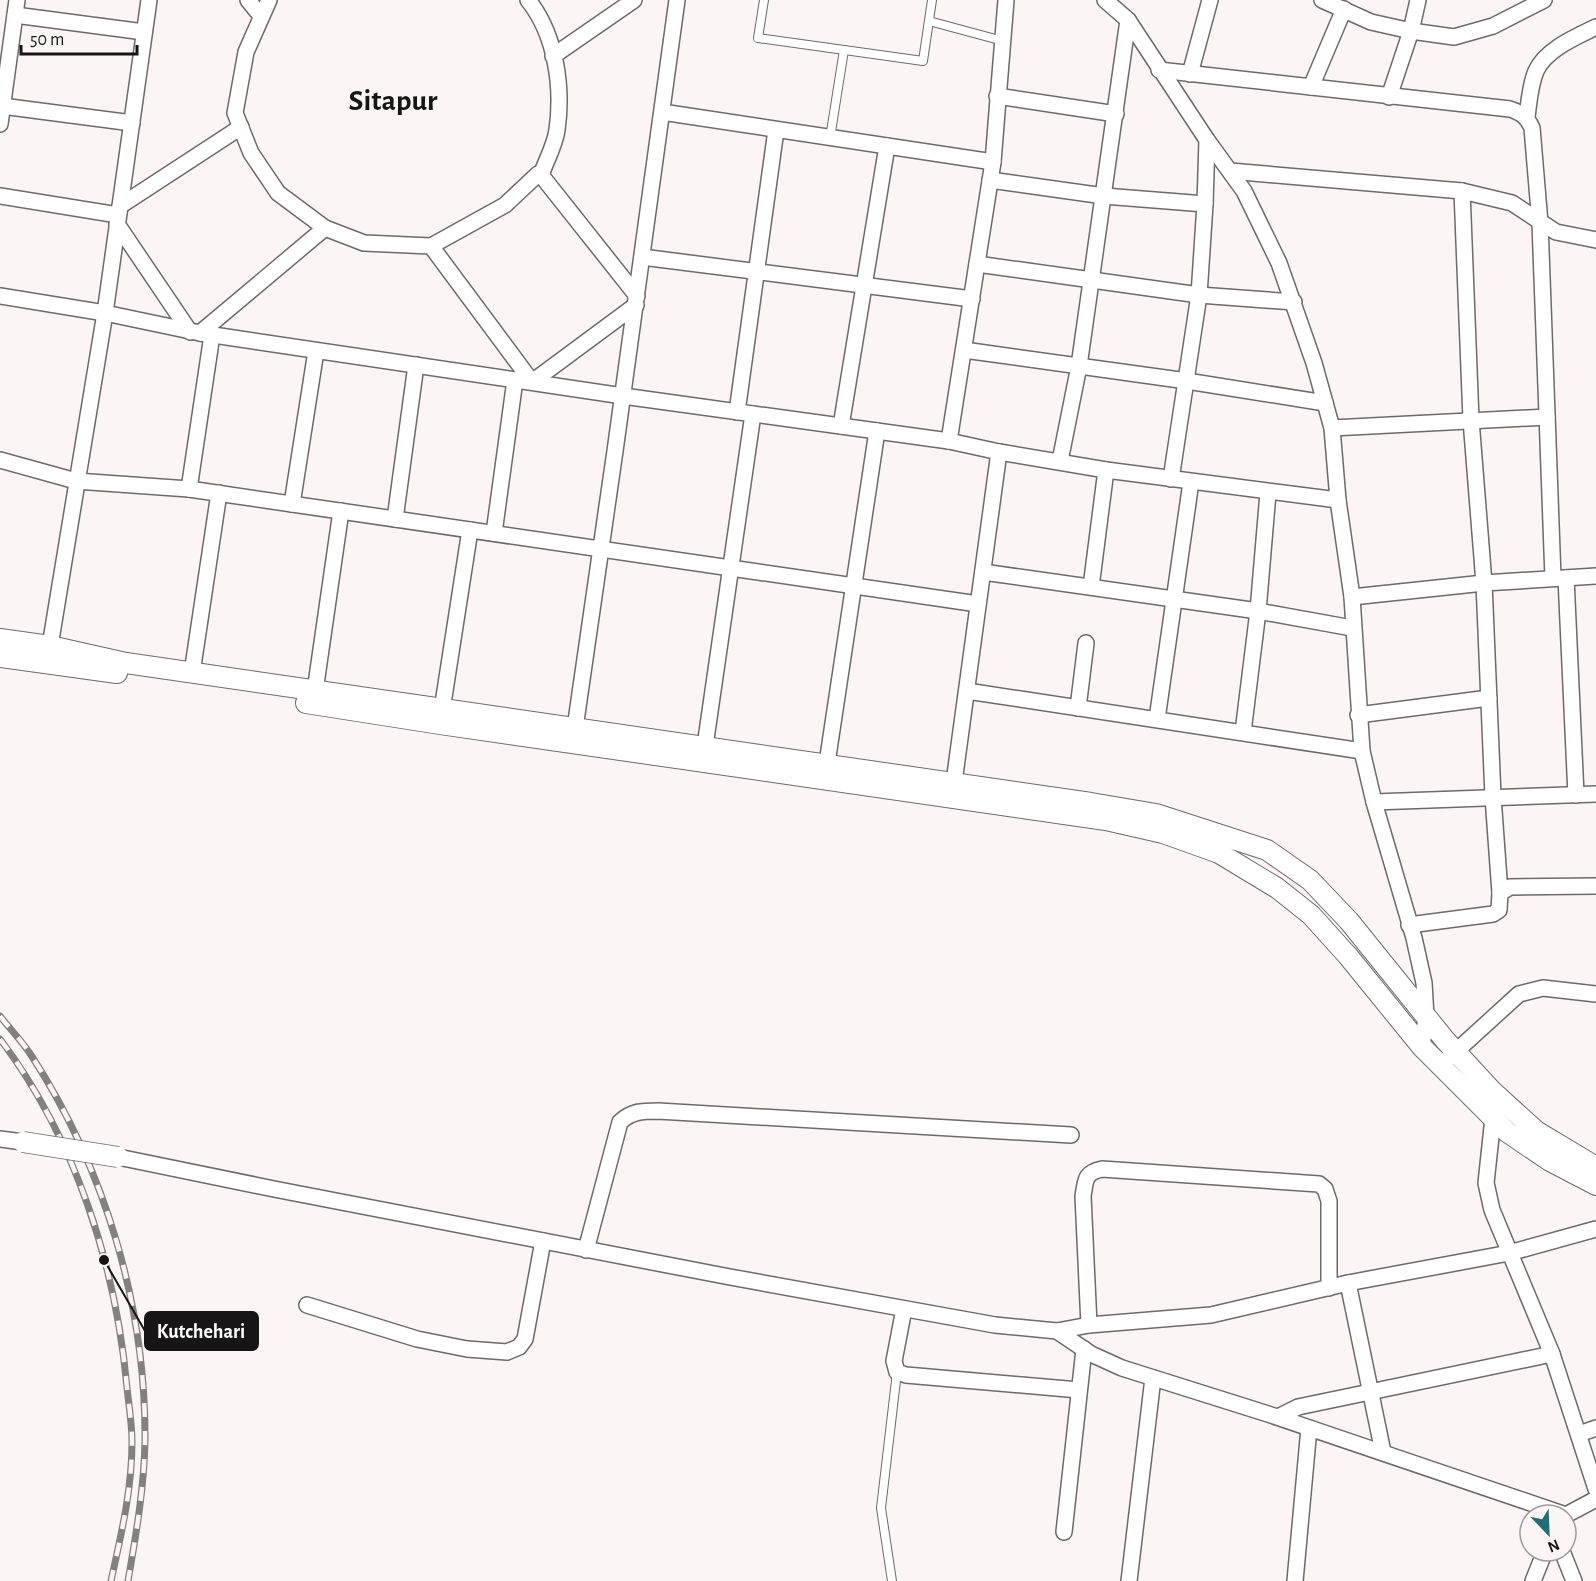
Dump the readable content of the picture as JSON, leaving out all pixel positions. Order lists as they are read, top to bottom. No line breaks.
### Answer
{"districts":["Sitapur"],"places":["Kutchehari"],"scale_bar":"50 m","north":"bottom right"}
